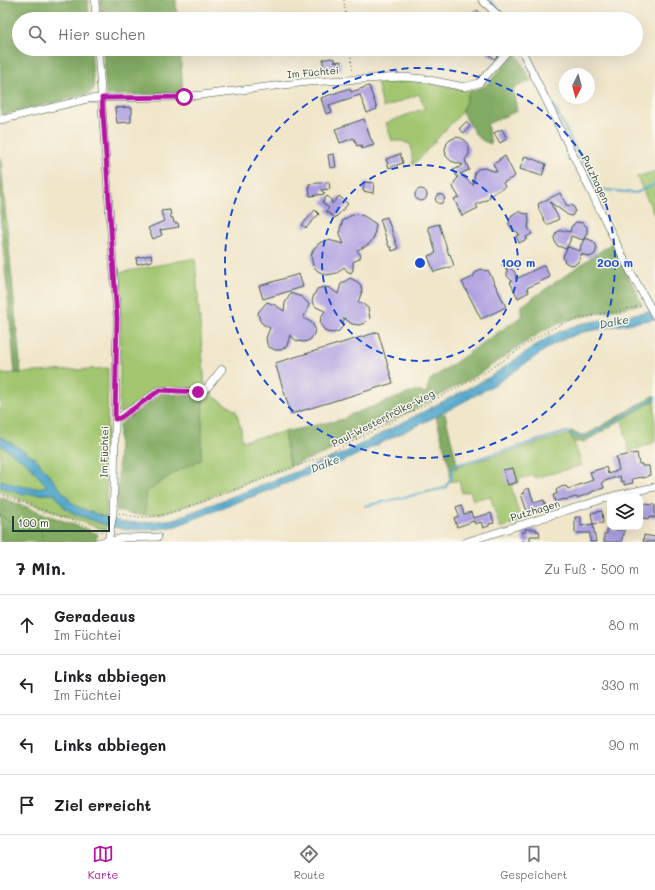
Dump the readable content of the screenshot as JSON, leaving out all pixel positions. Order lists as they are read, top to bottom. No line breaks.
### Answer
{"streets":{"street":["Im Füchtei","Putzhagen"],"path":["Paul-Westerfrölke-Weg"]},"crossings":[["Im Füchtei","Paul-Westerfrölke-Weg"],["Putzhagen","Paul-Westerfrölke-Weg"]],"water":["Dalke"],"scale_bar":"100 m","north":"bottom","page":{"search":"Hier suchen","scale":"100 m","heading":["7 Min.","Zu Fuß · 500 m"],"list":[["Geradeaus","Im Füchtei","80 m"],["Links abbiegen","Im Füchtei","330 m"],["Links abbiegen","90 m"],"Ziel erreicht"],"nav":["Karte","Route","Gespeichert"]},"rings":["100 m","200 m"]}
